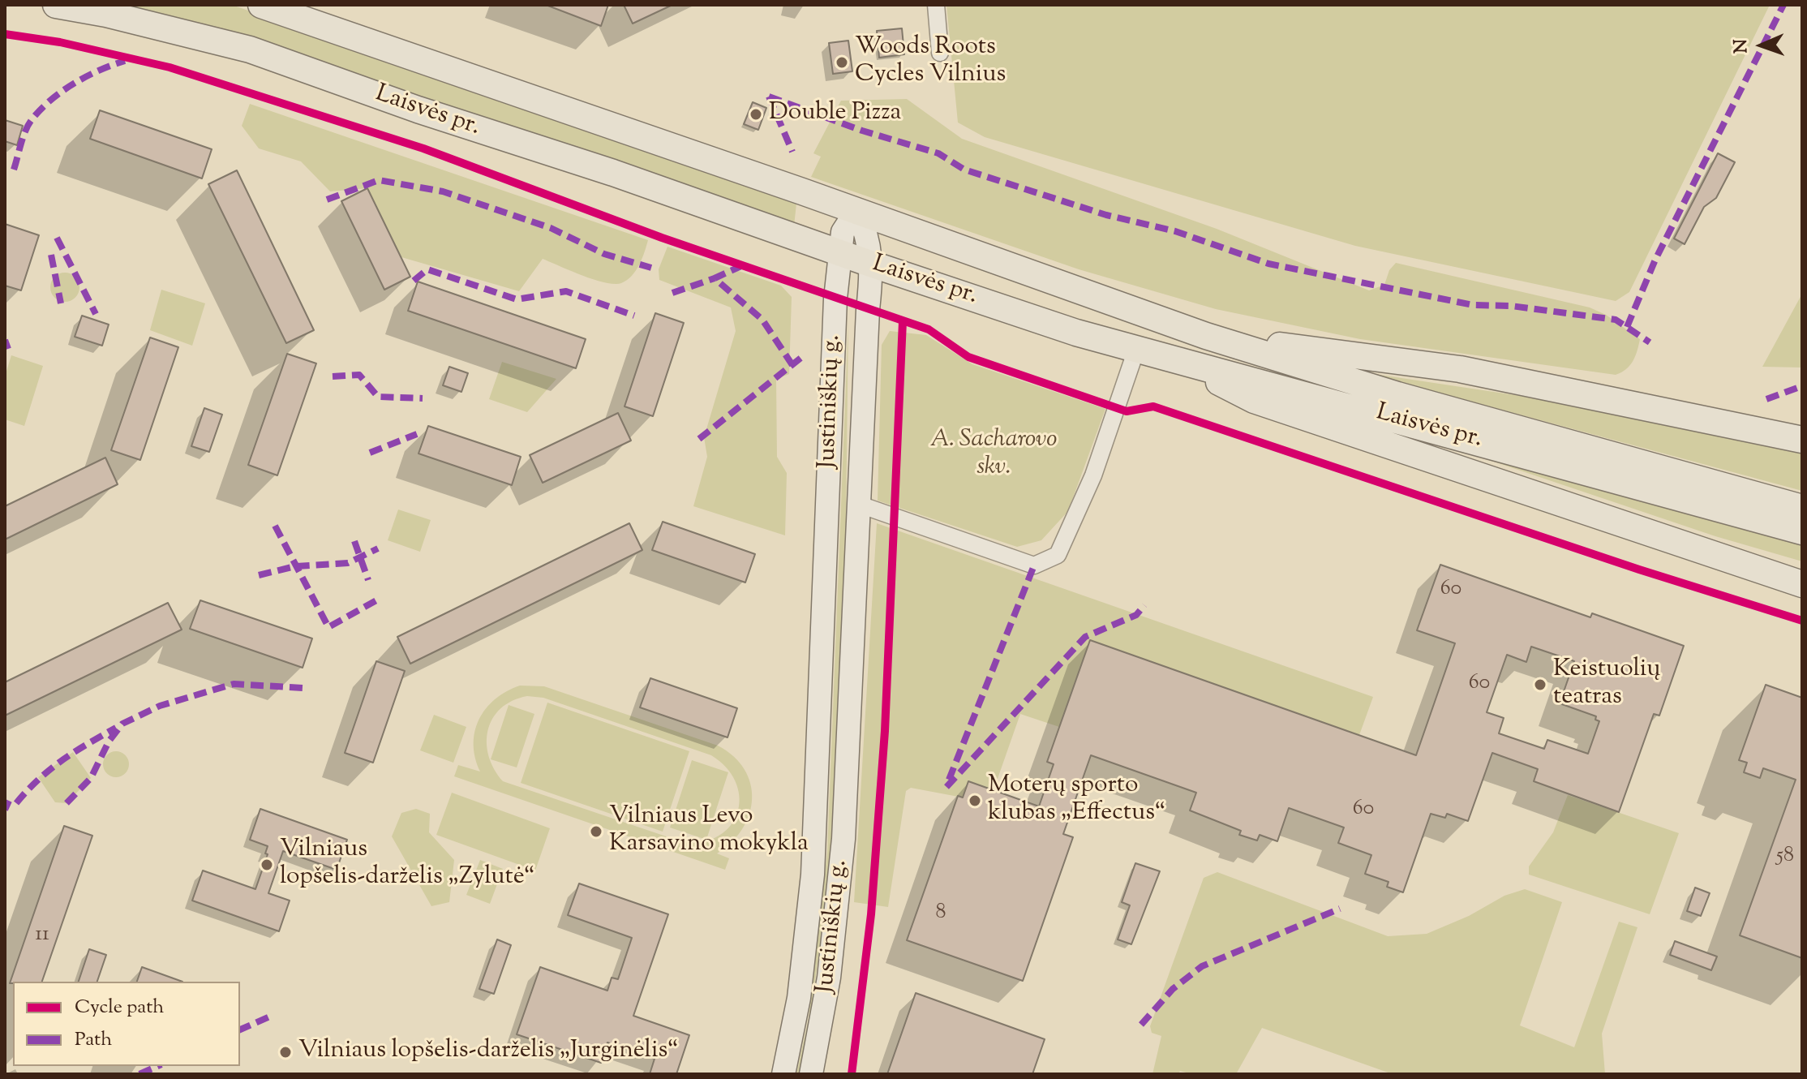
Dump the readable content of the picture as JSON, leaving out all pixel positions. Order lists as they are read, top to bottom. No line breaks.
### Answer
{"streets":{"main road":["Laisvės pr.","Justiniškių g."]},"crossings":[["Laisvės pr.","Justiniškių g."]],"parks":["A. Sacharovo skv."],"places":["Woods Roots Cycles Vilnius","Double Pizza","Keistuolių teatras","Moterų sporto klubas „Effectus“","Vilniaus Levo Karsavino mokykla","Vilniaus lopšelis-darželis „Zylutė“","Vilniaus lopšelis-darželis „Jurginėlis“"],"house_numbers":["60","60","60","58","8","11"],"legend":["Cycle path","Path"],"north":"left"}
